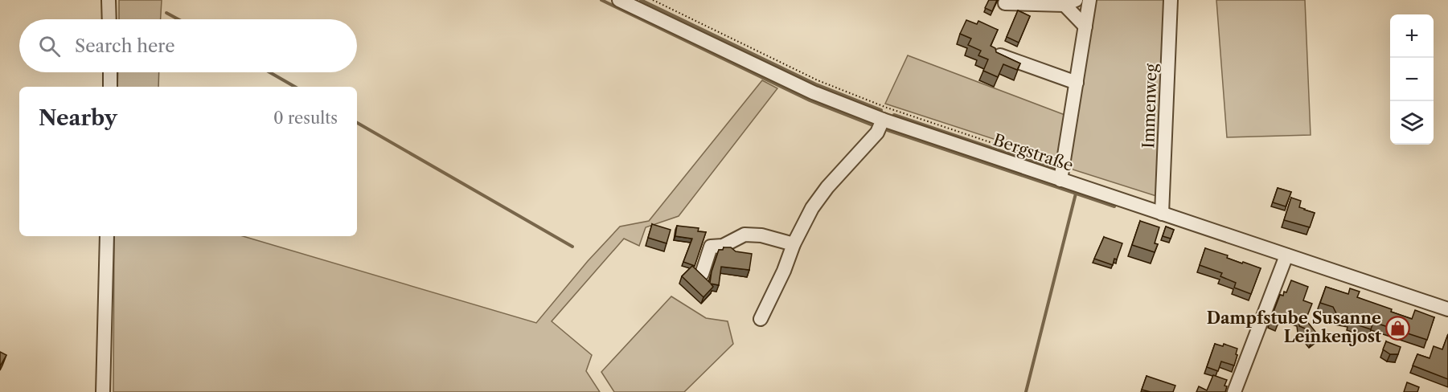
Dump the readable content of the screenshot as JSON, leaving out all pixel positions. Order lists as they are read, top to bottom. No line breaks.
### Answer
{"streets":{"street":["Immenweg","Bergstraße"]},"crossings":[["Immenweg","Bergstraße"]],"places":{"shop":["Dampfstube Susanne Leinkenjost"]},"page":{"map_buttons":["+","−"],"search":"Search here","heading":["Nearby","0 results"]}}
